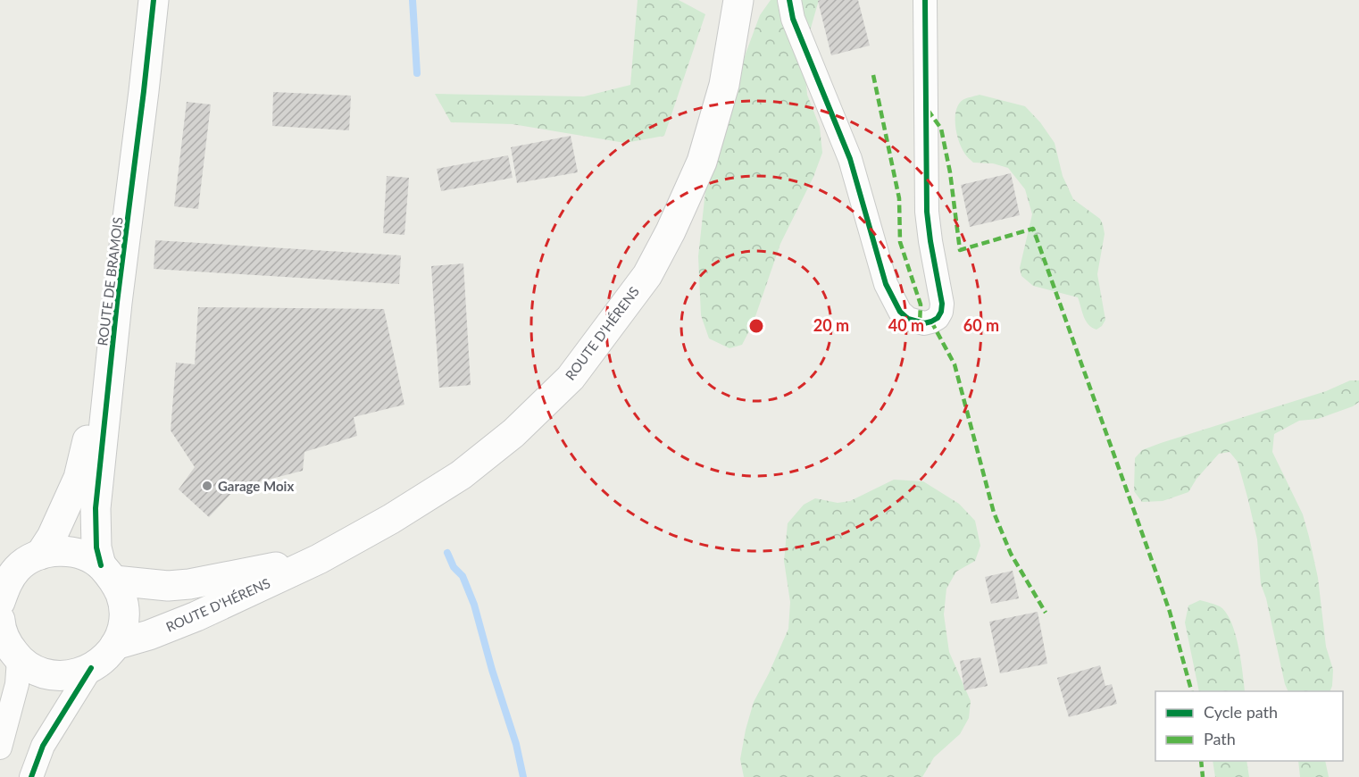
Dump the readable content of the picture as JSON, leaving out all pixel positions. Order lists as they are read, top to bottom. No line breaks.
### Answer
{"streets":{"main road":["ROUTE DE BRAMOIS","ROUTE D'HÉRENS"]},"crossings":[["ROUTE DE BRAMOIS","ROUTE D'HÉRENS"]],"places":["Garage Moix"],"legend":["Cycle path","Path"],"rings":["20 m","40 m","60 m"]}
